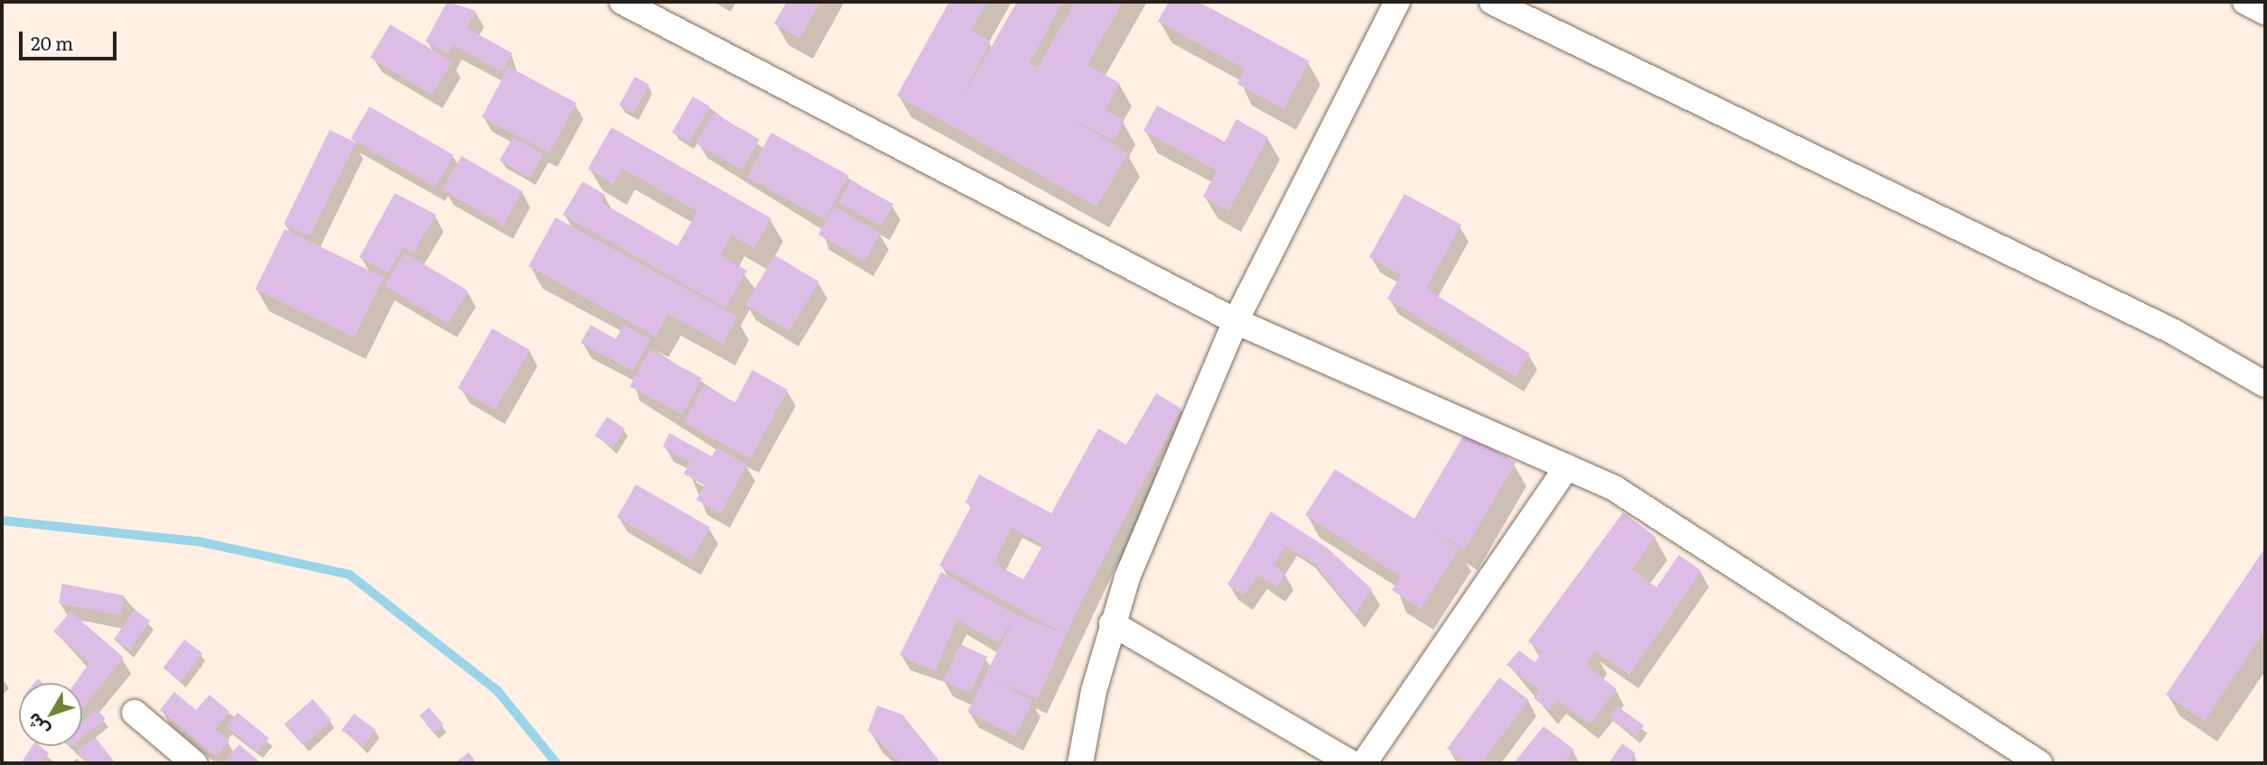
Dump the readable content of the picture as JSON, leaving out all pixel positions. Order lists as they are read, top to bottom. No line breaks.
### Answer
{"scale_bar":"20 m","north":"bottom left"}
